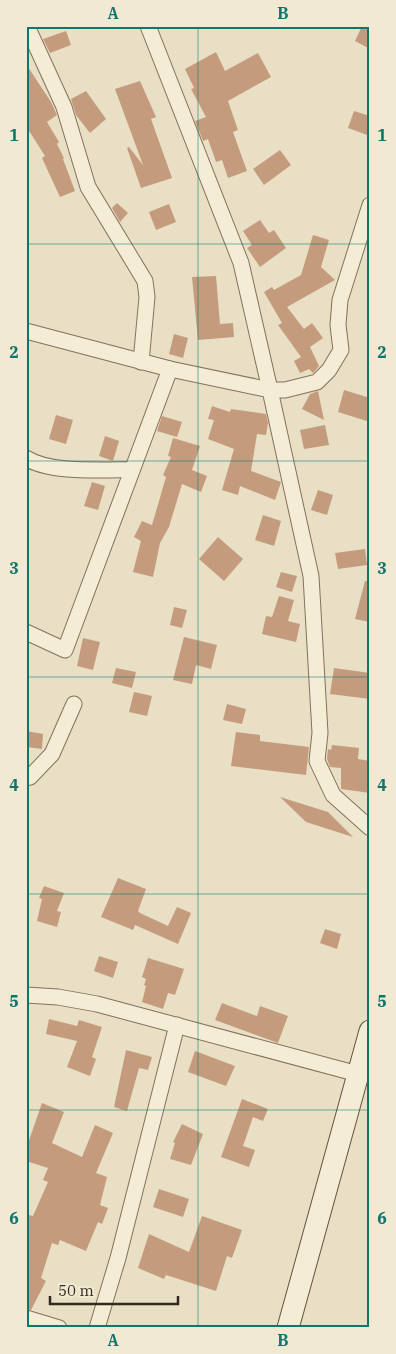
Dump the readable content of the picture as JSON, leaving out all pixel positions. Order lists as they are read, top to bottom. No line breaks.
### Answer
{"scale_bar":"50 m","grid":{"columns":["A","B"],"rows":["1","2","3","4","5","6"]}}
